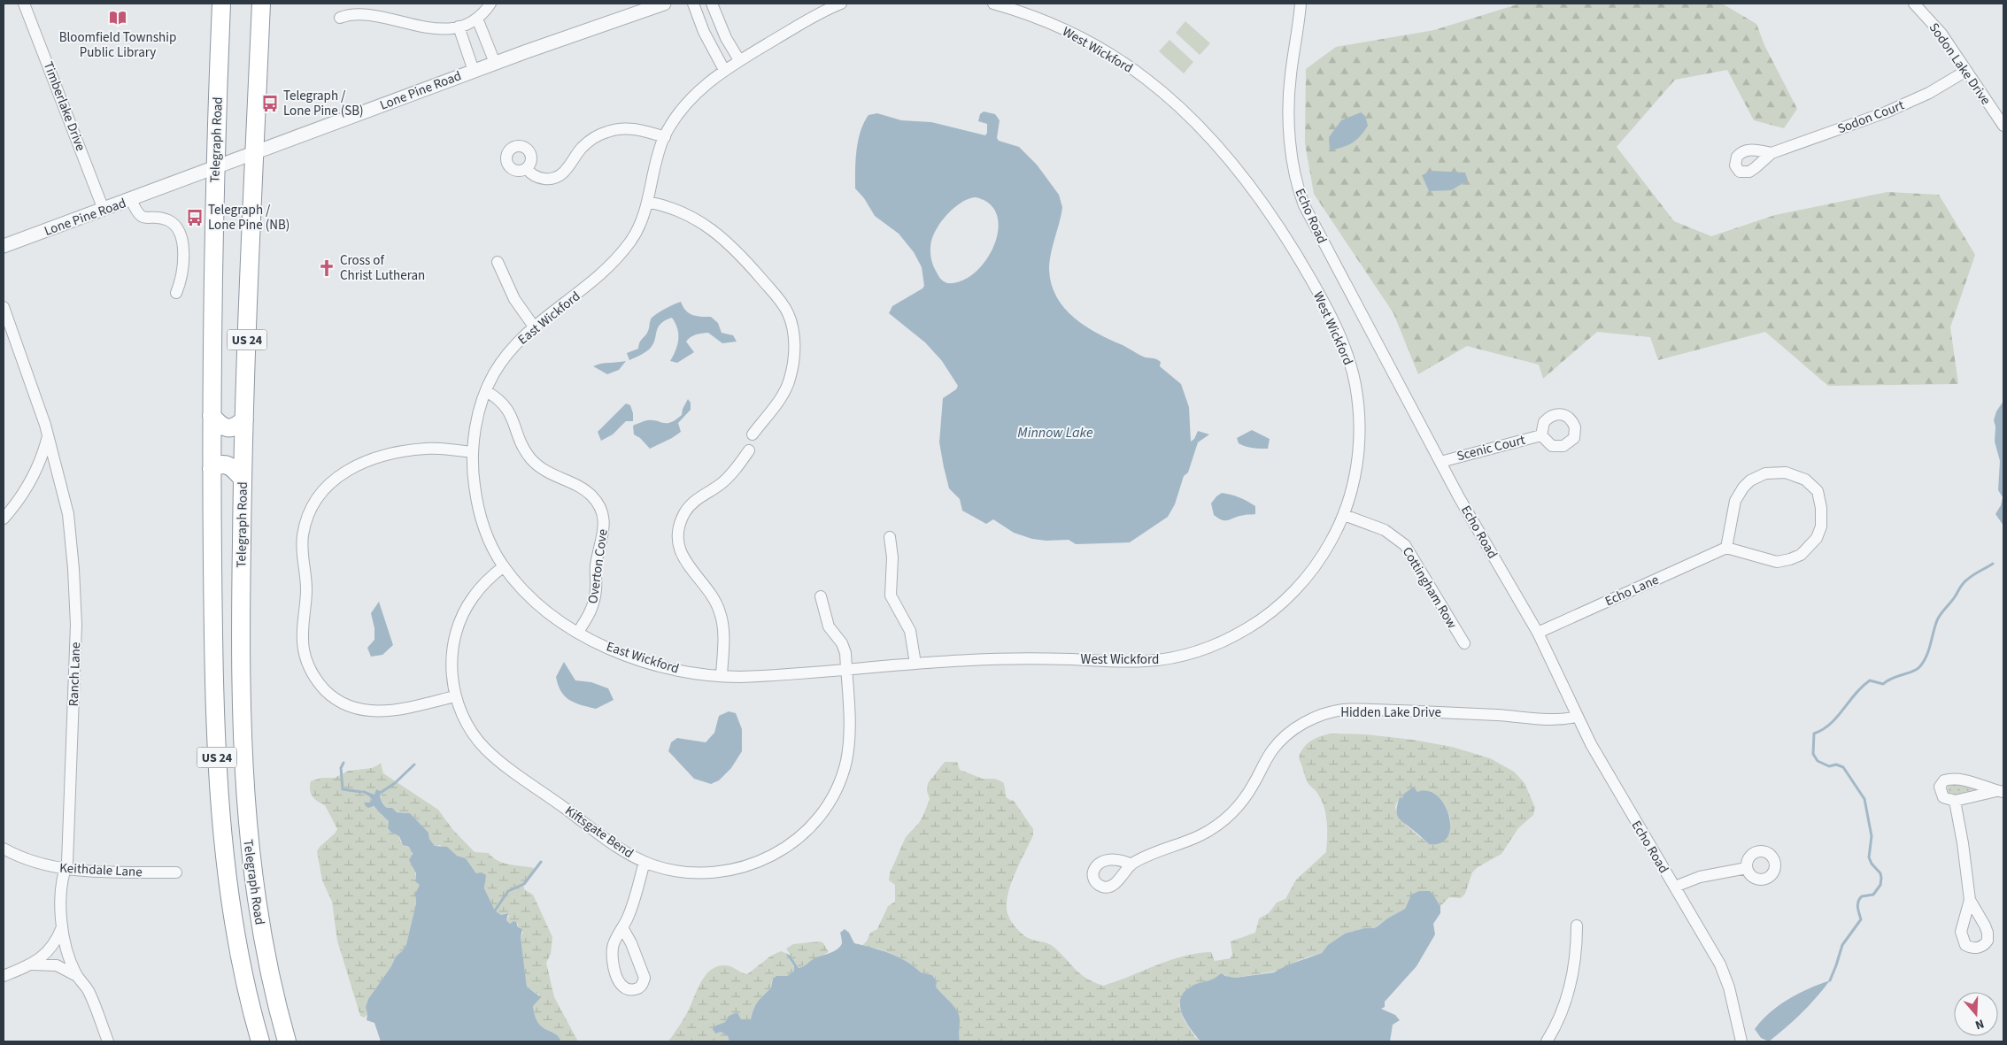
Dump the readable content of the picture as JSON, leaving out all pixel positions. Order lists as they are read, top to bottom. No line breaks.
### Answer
{"streets":{"highway":["Telegraph Road","US 24"],"street":["West Wickford","Sodon Lake Drive","Lone Pine Road","Timberlake Drive","Sodon Court","Echo Road","East Wickford","Scenic Court","Overton Cove","Cottingham Row","Echo Lane","Ranch Lane","Hidden Lake Drive","Kiftsgate Bend","Keithdale Lane"]},"crossings":[["West Wickford","East Wickford"],["West Wickford","Cottingham Row"],["West Wickford","Kiftsgate Bend"],["Sodon Lake Drive","Sodon Court"],["Lone Pine Road","Timberlake Drive"],["Lone Pine Road","Telegraph Road"],["Echo Road","Scenic Court"],["Echo Road","Echo Lane"],["Echo Road","Hidden Lake Drive"],["East Wickford","Overton Cove"],["East Wickford","Kiftsgate Bend"],["Ranch Lane","Keithdale Lane"]],"water":["Minnow Lake"],"places":{"library":["Bloomfield Township Public Library"],"bus stop":["Telegraph / Lone Pine (SB)","Telegraph / Lone Pine (NB)"],"church":["Cross of Christ Lutheran"]},"north":"bottom"}
